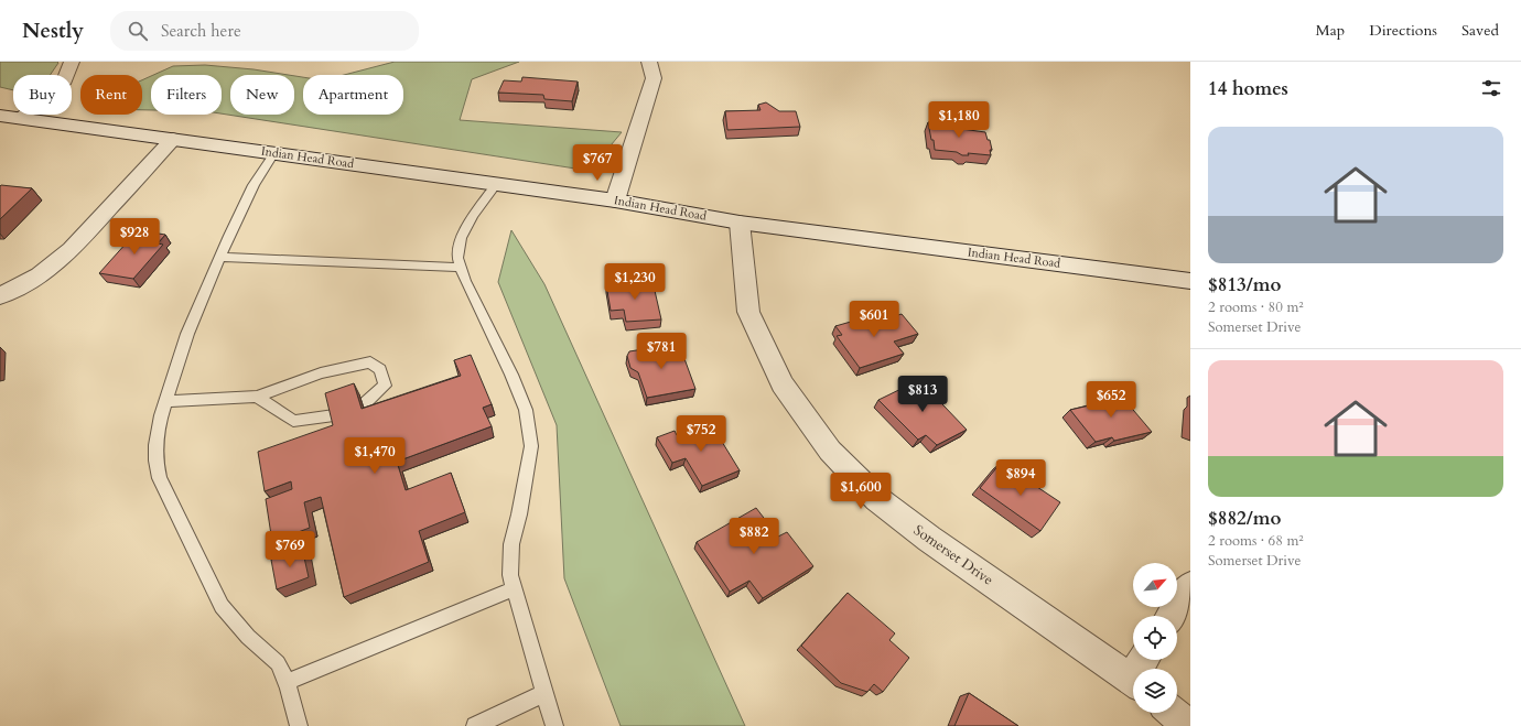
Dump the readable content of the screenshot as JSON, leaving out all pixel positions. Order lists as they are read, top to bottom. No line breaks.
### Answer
{"streets":{"main road":["Indian Head Road","Somerset Drive"]},"crossings":[["Indian Head Road","Somerset Drive"]],"north":"top right","page":{"header":"Nestly","search":"Search here","nav":["Map","Directions","Saved"],"heading":"14 homes","chip":["Buy","Rent","Filters","New","Apartment"],"price":["$1,180","$767","$928","$1,230","$601","$781","$813","$652","$752","$1,470","$894","$1,600","$882","$769"],"list":[{"name":"$813/mo","note":"2 rooms · 80 m² · Somerset Drive"},{"name":"$882/mo","note":"2 rooms · 68 m² · Somerset Drive"}]}}
